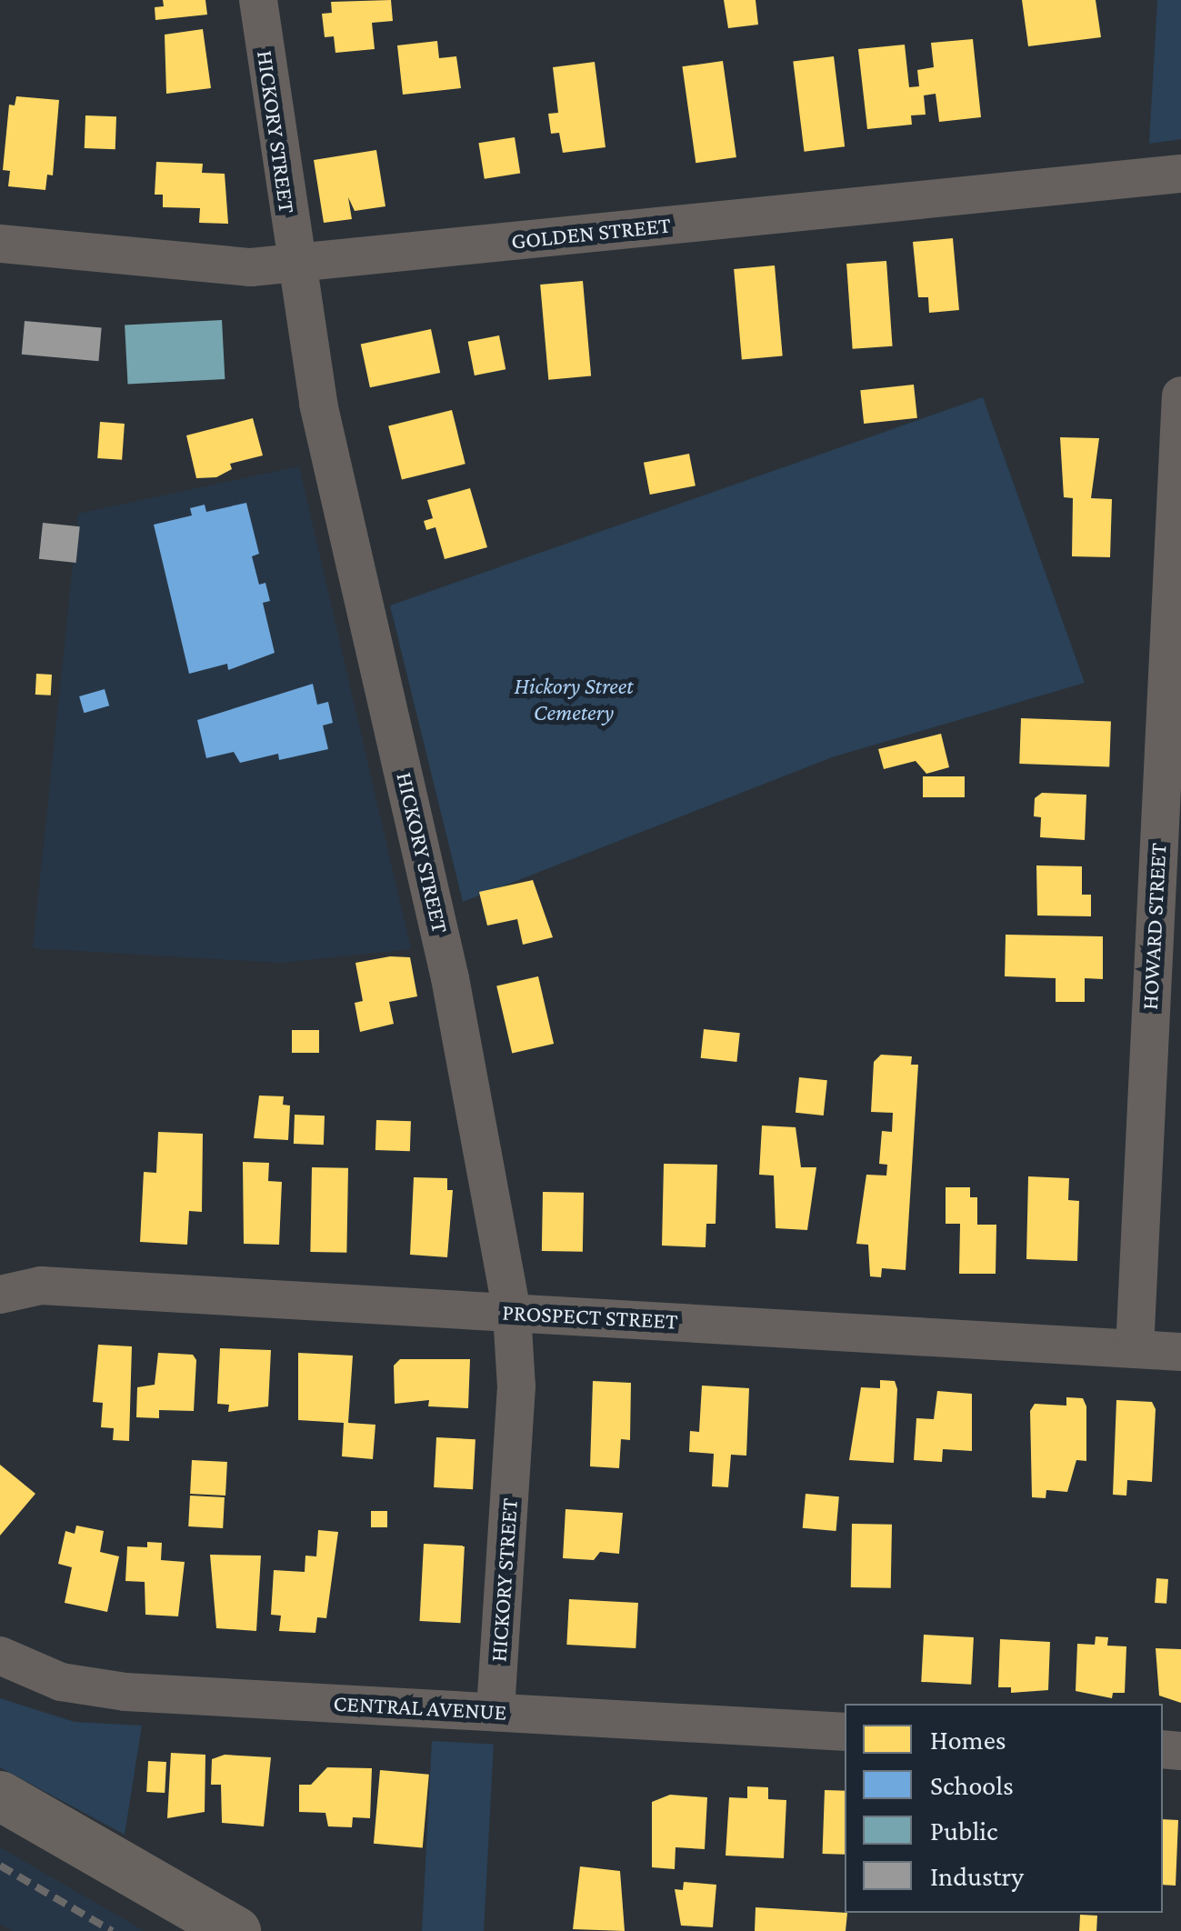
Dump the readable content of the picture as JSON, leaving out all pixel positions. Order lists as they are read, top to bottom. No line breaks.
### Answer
{"streets":{"street":["HICKORY STREET","GOLDEN STREET","HOWARD STREET","PROSPECT STREET","CENTRAL AVENUE"]},"crossings":[["HICKORY STREET","GOLDEN STREET"],["HICKORY STREET","PROSPECT STREET"],["HICKORY STREET","CENTRAL AVENUE"],["HOWARD STREET","PROSPECT STREET"]],"parks":["Hickory Street Cemetery"],"legend":["Homes","Schools","Public","Industry"]}
